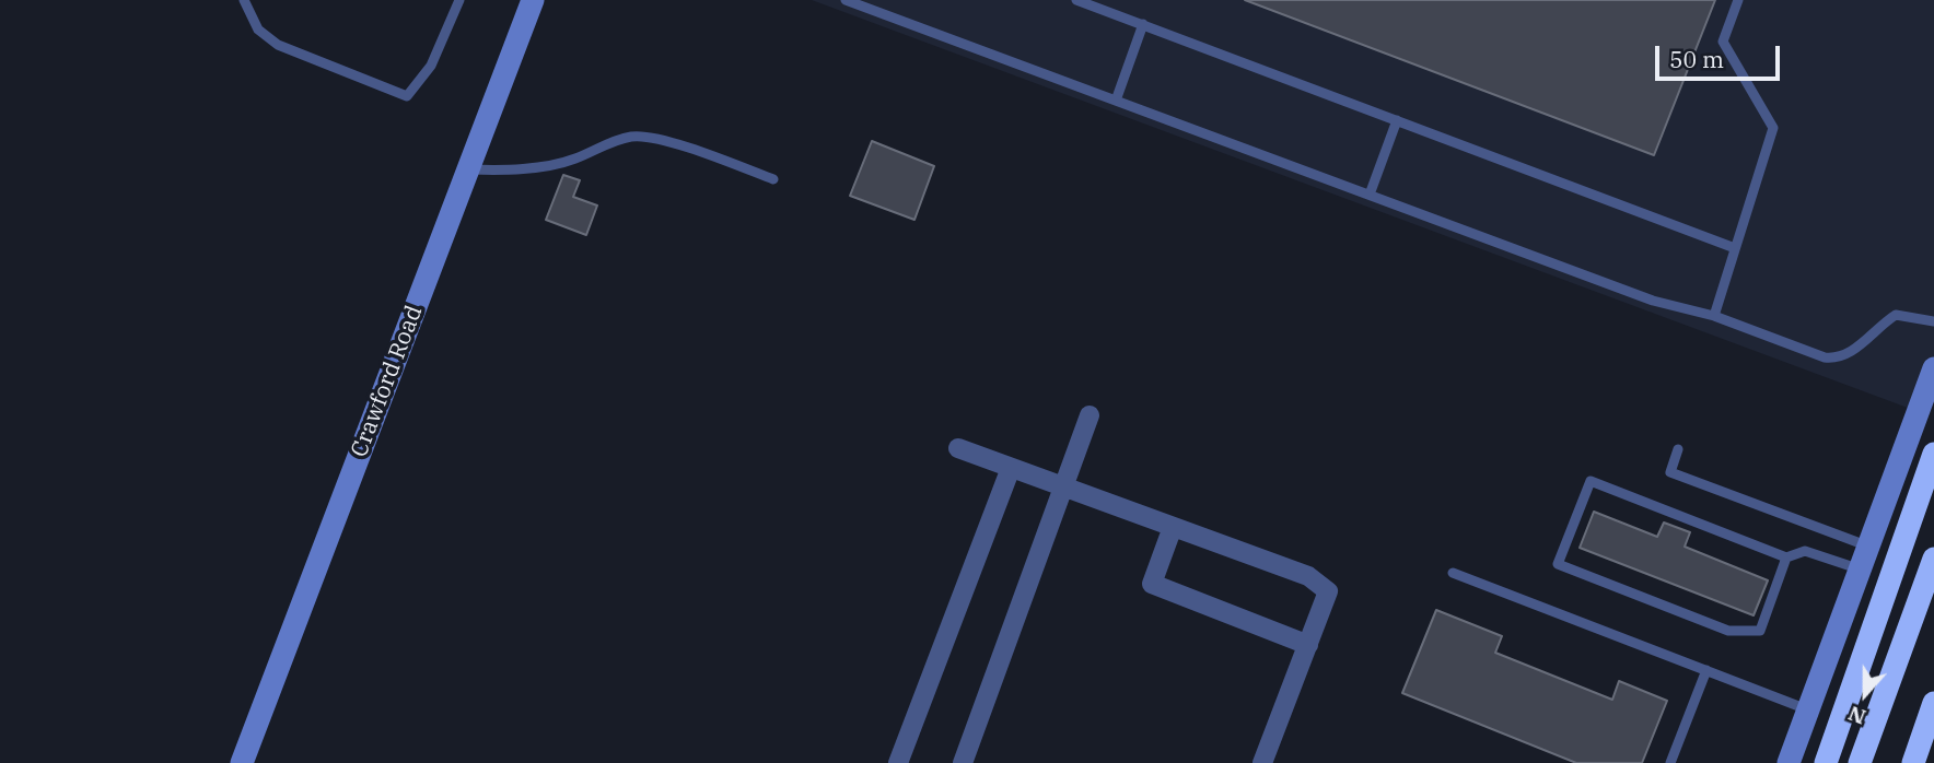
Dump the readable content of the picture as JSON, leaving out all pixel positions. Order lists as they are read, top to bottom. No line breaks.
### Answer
{"streets":{"street":["Crawford Road"]},"scale_bar":"50 m","north":"bottom"}
